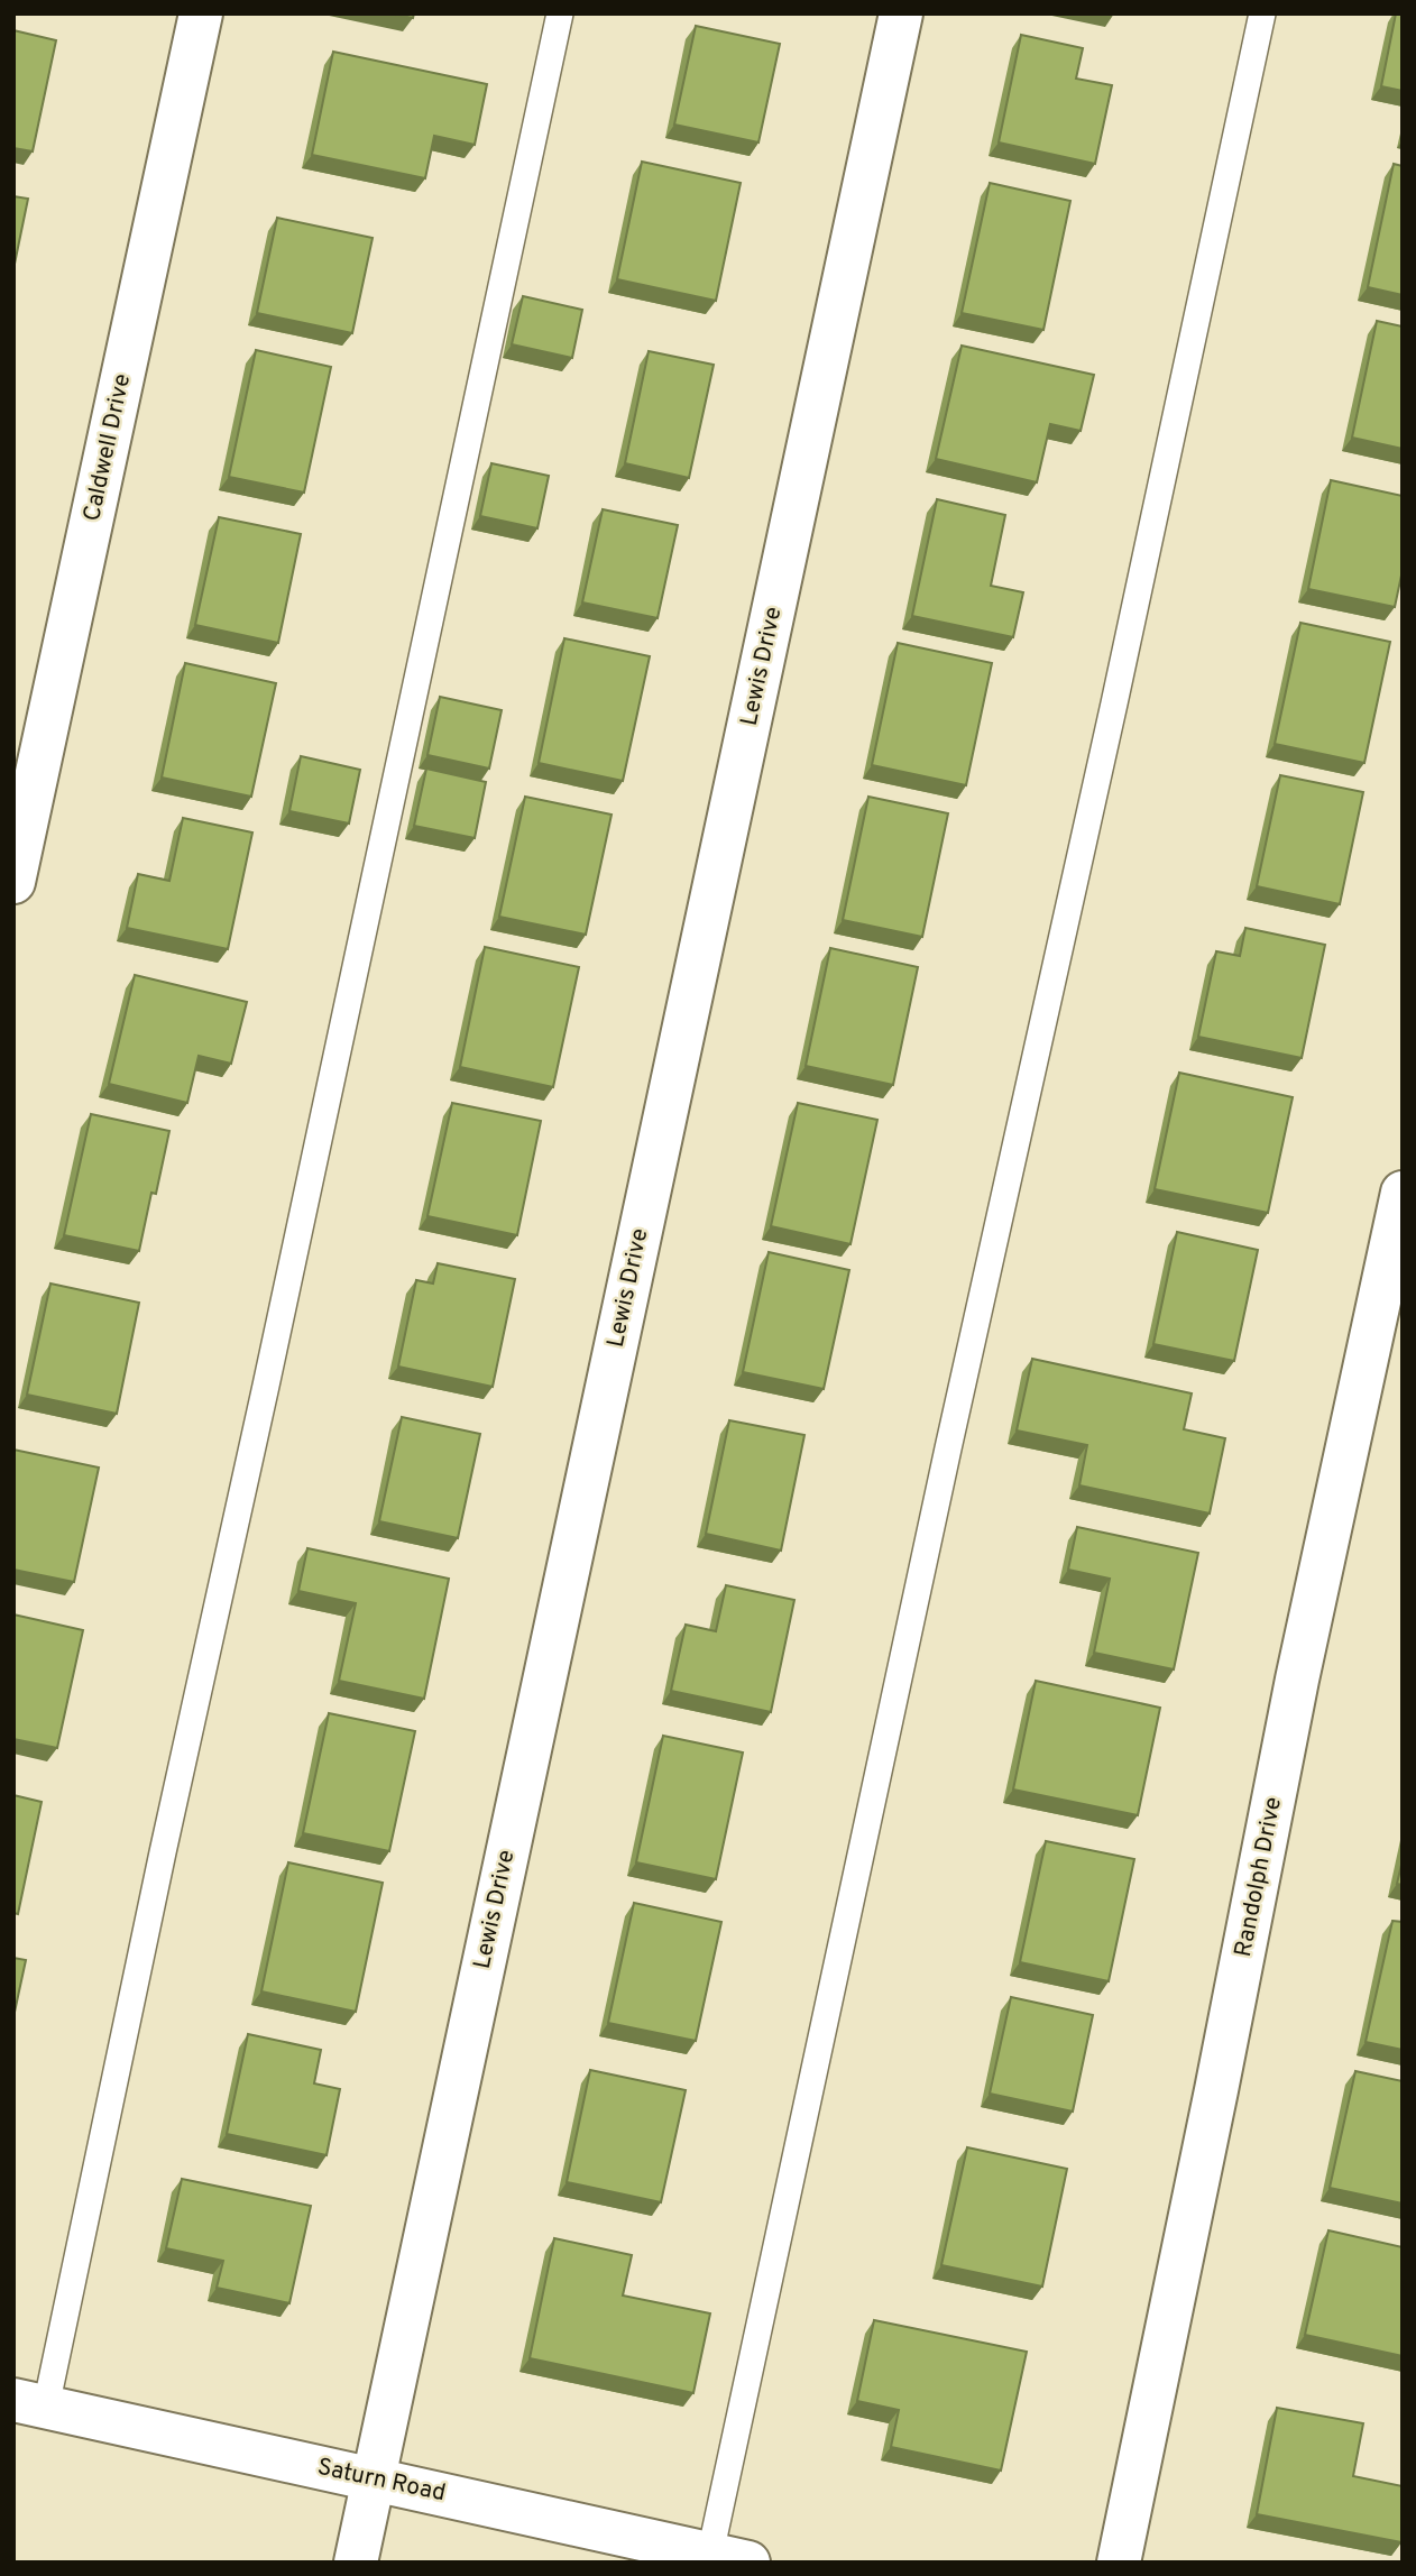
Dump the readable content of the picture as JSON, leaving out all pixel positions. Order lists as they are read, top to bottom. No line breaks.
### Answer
{"streets":{"street":["Caldwell Drive","Lewis Drive","Randolph Drive","Saturn Road"]},"crossings":[["Lewis Drive","Saturn Road"]]}
